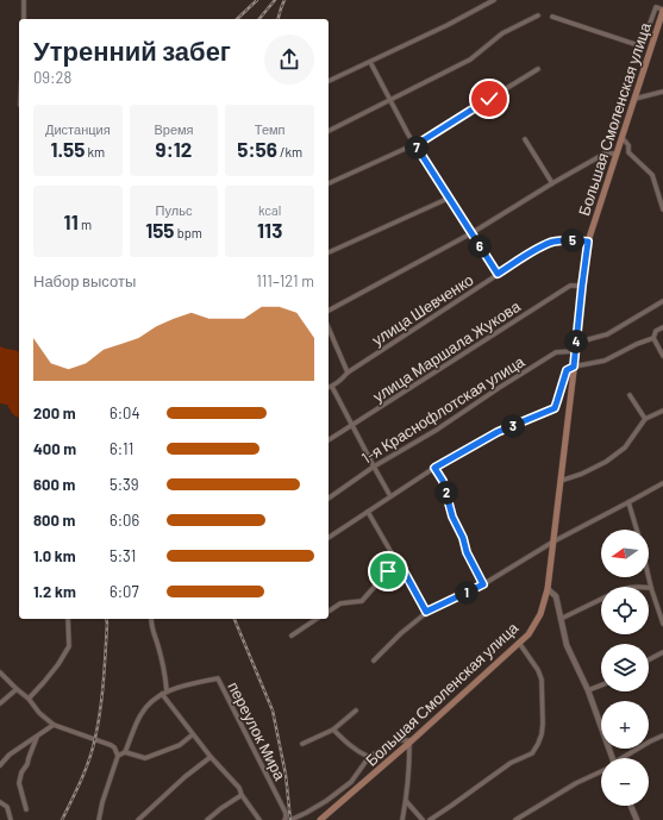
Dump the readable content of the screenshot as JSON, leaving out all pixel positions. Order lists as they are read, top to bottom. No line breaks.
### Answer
{"streets":{"main road":["Большая Смоленская улица"],"street":["улица Шевченко","улица Маршала Жукова","1-я Краснофлотская улица","переулок Мира"]},"crossings":[["Большая Смоленская улица","улица Шевченко"],["Большая Смоленская улица","улица Маршала Жукова"],["Большая Смоленская улица","1-я Краснофлотская улица"]],"north":"left","page":{"heading":["Утренний забег","09:28"],"stats":[["Дистанция","1.55 km"],["Время","9:12"],["Темп","5:56 /km"],["11 m"],["Пульс","155 bpm"],["kcal","113"]],"pins":["7","5","6","4","3","2","1"],"chart":["Набор высоты","111–121 m"],"list":[{"name":"200 m","note":"6:04"},{"name":"400 m","note":"6:11"},{"name":"600 m","note":"5:39"},{"name":"800 m","note":"6:06"},{"name":"1.0 km","note":"5:31"},{"name":"1.2 km","note":"6:07"}],"map_buttons":["+","−"]}}
